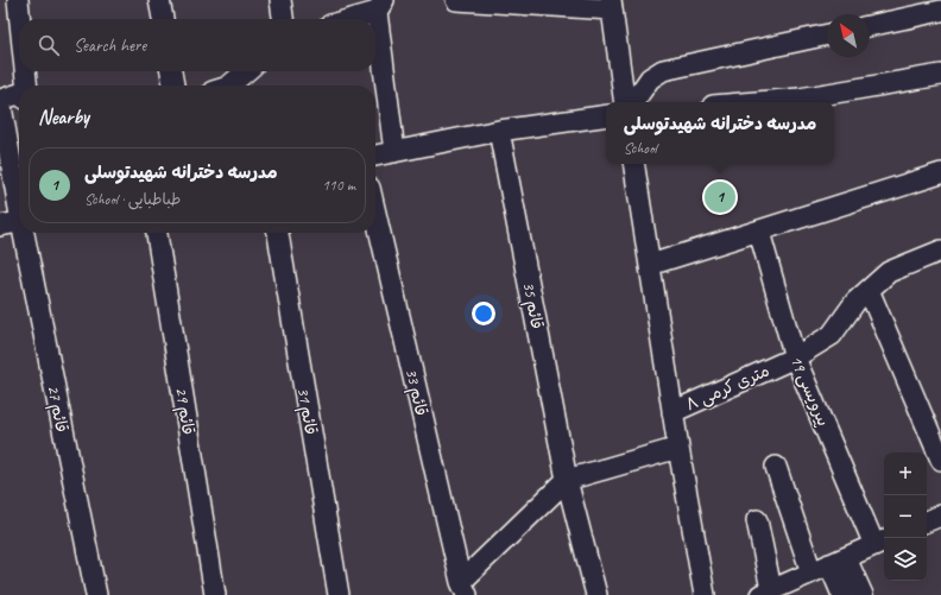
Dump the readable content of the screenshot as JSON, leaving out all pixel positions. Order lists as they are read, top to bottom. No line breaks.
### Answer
{"streets":{"street":["قائم 35","۸ متری کرمی","پیرویسی 19","قائم 33","قائم 27","قائم 29","قائم 31"]},"crossings":[["۸ متری کرمی","پیرویسی 19"]],"north":"top left","page":{"search":"Search here","heading":"Nearby","popup":["مدرسه دخترانه شهیدتوسلی","School"],"list":[{"mark":"1","name":"مدرسه دخترانه شهیدتوسلی","note":"School · طباطبایی","value":"110 m"}],"pins":"1","map_buttons":["+","−"]}}
